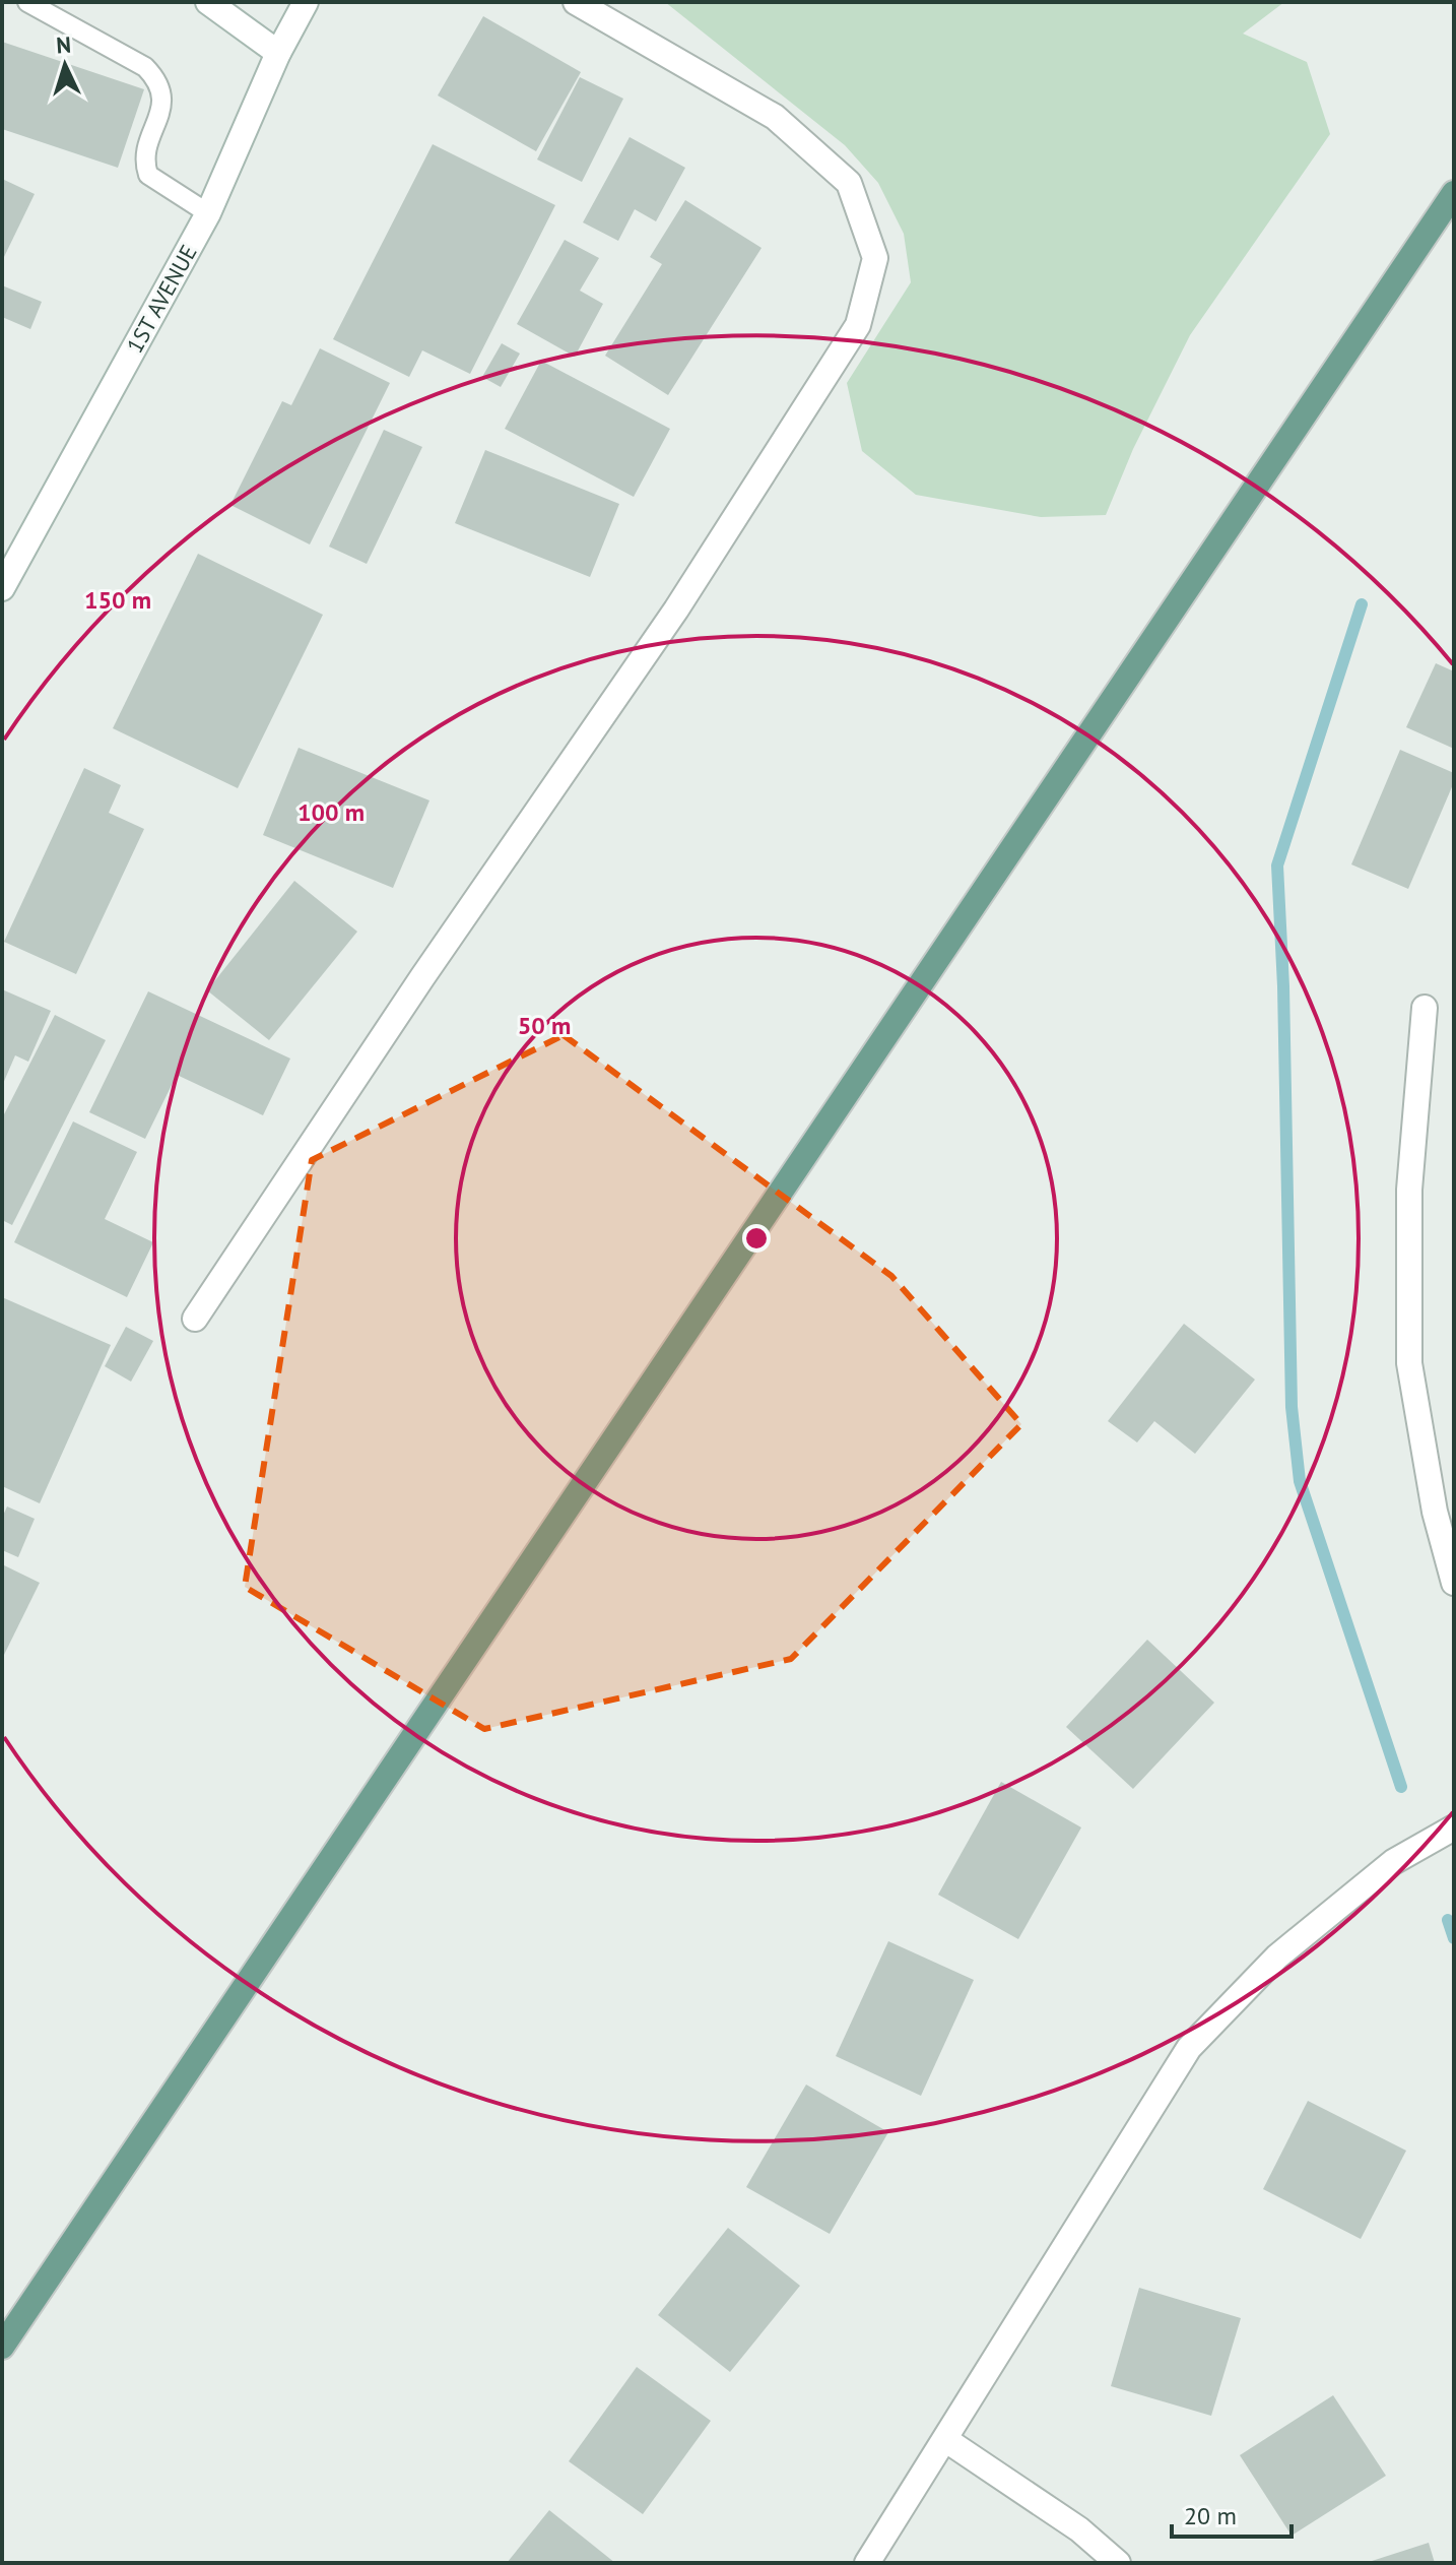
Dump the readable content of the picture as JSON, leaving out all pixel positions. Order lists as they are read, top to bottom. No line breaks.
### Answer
{"streets":{"street":["1ST AVENUE"]},"scale_bar":"20 m","north":"top","rings":["150 m","100 m","50 m"]}
